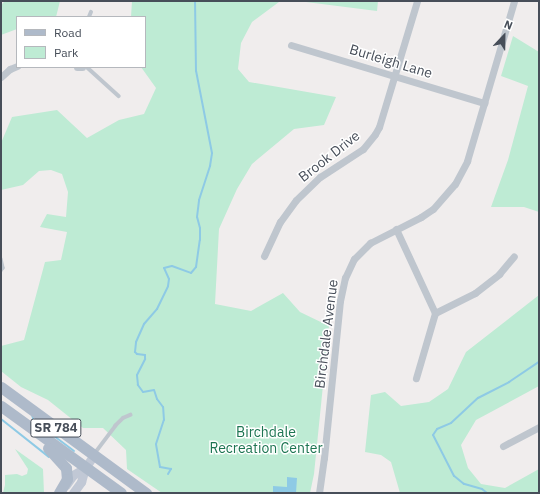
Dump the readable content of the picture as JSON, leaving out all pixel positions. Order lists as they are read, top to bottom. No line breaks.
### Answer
{"streets":{"main road":["SR 784"],"street":["Burleigh Lane","Brook Drive","Birchdale Avenue"]},"crossings":[["Burleigh Lane","Brook Drive"],["Burleigh Lane","Birchdale Avenue"]],"parks":["Birchdale Recreation Center"],"legend":["Road","Park"],"north":"top"}
